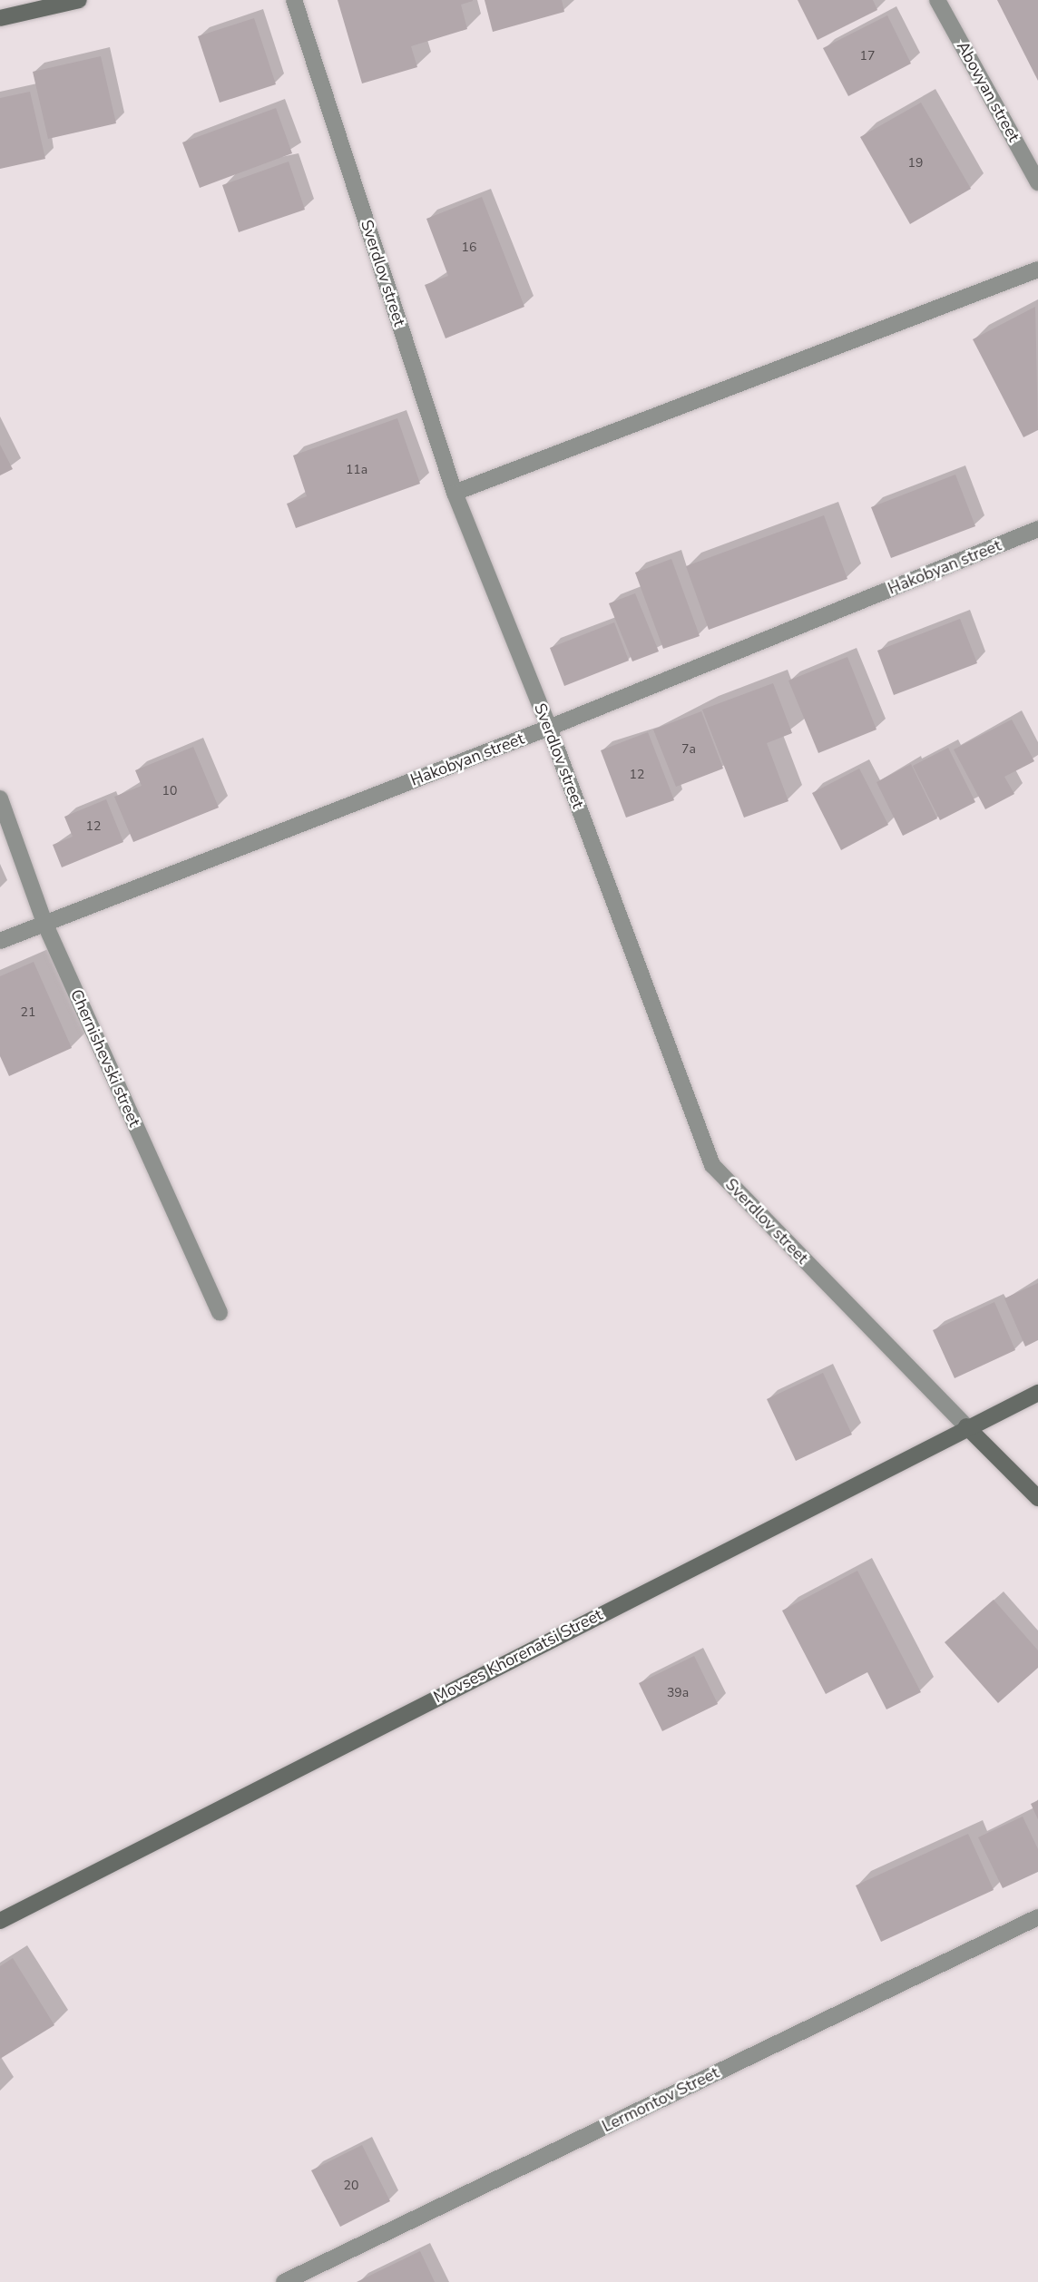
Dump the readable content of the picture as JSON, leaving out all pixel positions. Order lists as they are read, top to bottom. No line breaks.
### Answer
{"streets":{"street":["Abovyan street","Sverdlov street","Hakobyan street","Chernishevski street","Movses Khorenatsi Street","Lermontov Street"]},"crossings":[["Sverdlov street","Hakobyan street"],["Sverdlov street","Movses Khorenatsi Street"],["Hakobyan street","Chernishevski street"]],"house_numbers":["17","19","16","11a","7a","12","10","12","21","39a","20"]}
